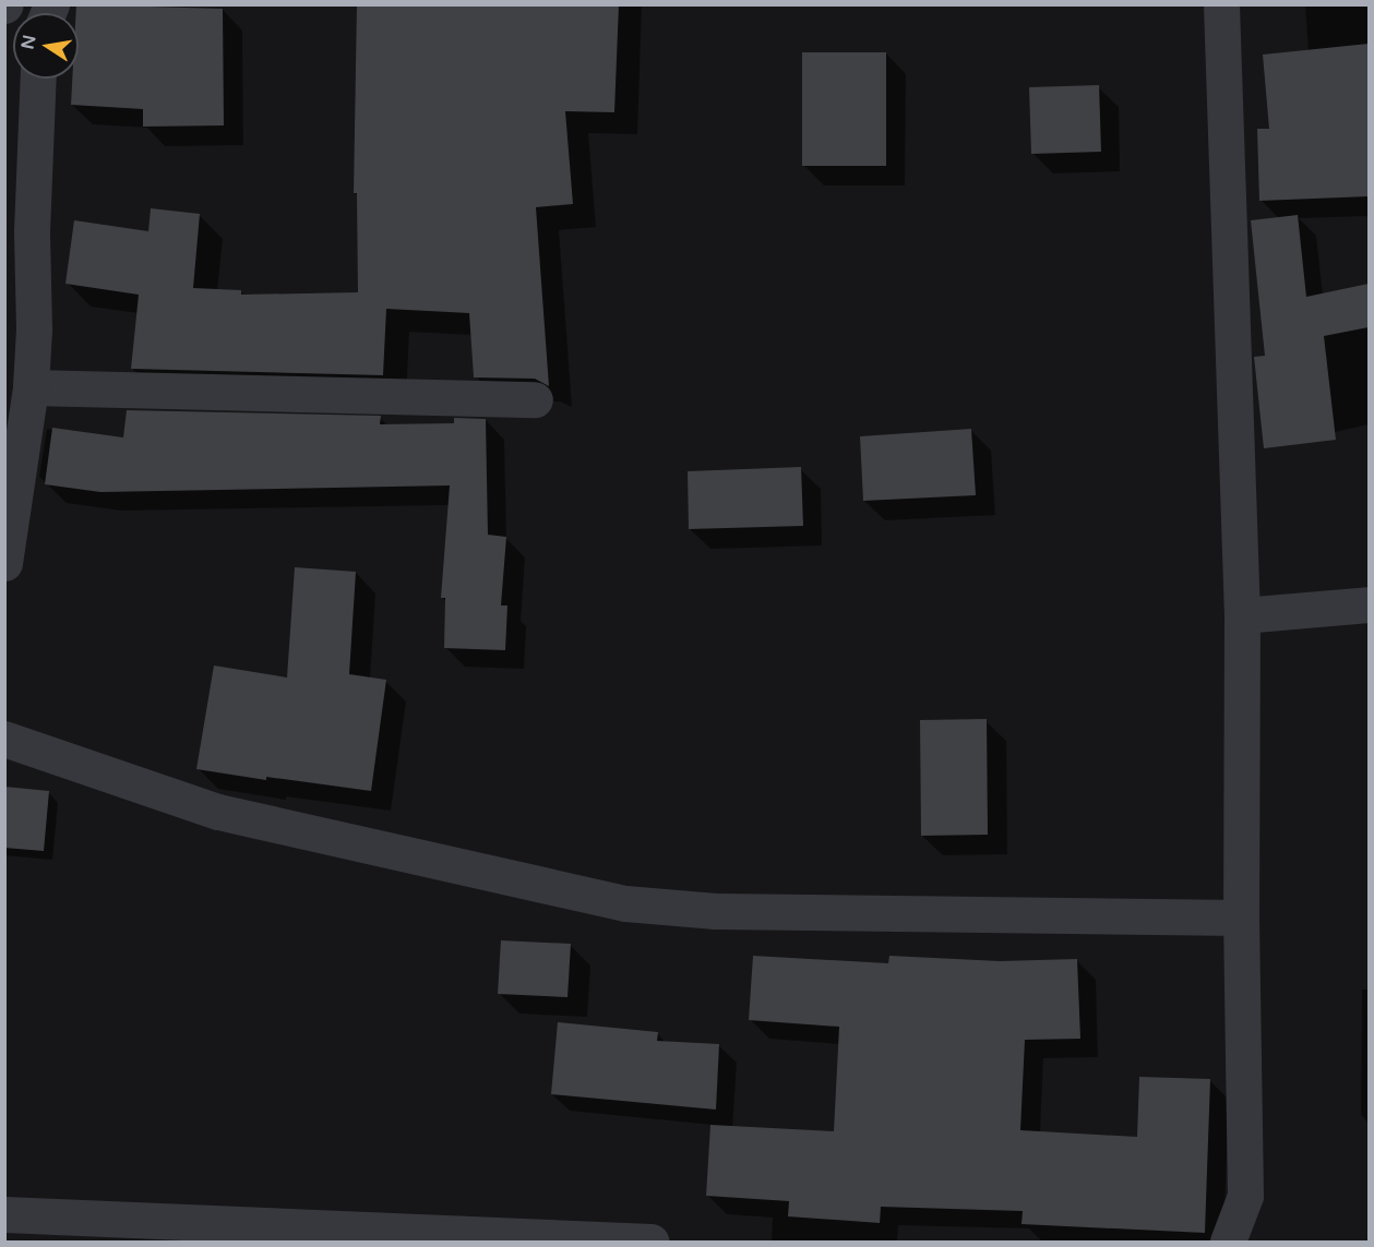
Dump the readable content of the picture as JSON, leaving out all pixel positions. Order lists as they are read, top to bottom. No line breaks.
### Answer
{"north":"left"}
